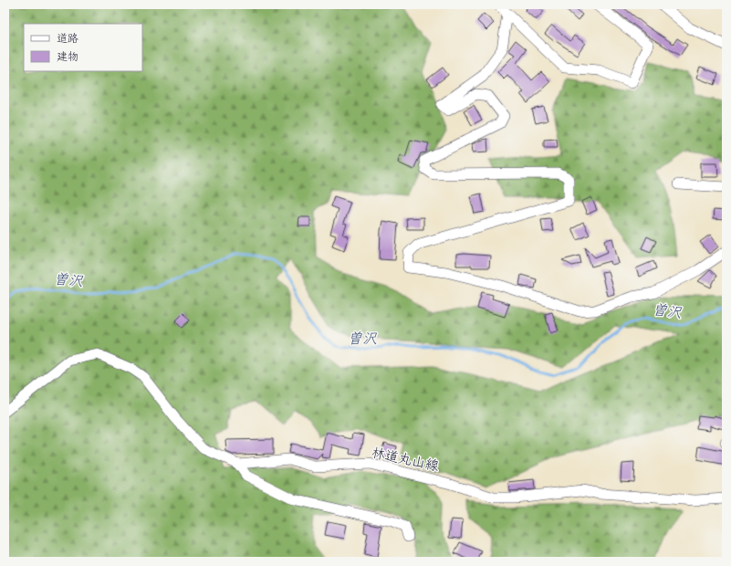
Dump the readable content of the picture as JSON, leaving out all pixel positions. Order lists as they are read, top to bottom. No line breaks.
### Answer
{"streets":{"street":["林道丸山線"]},"water":["曽沢"],"legend":["道路","建物"]}
